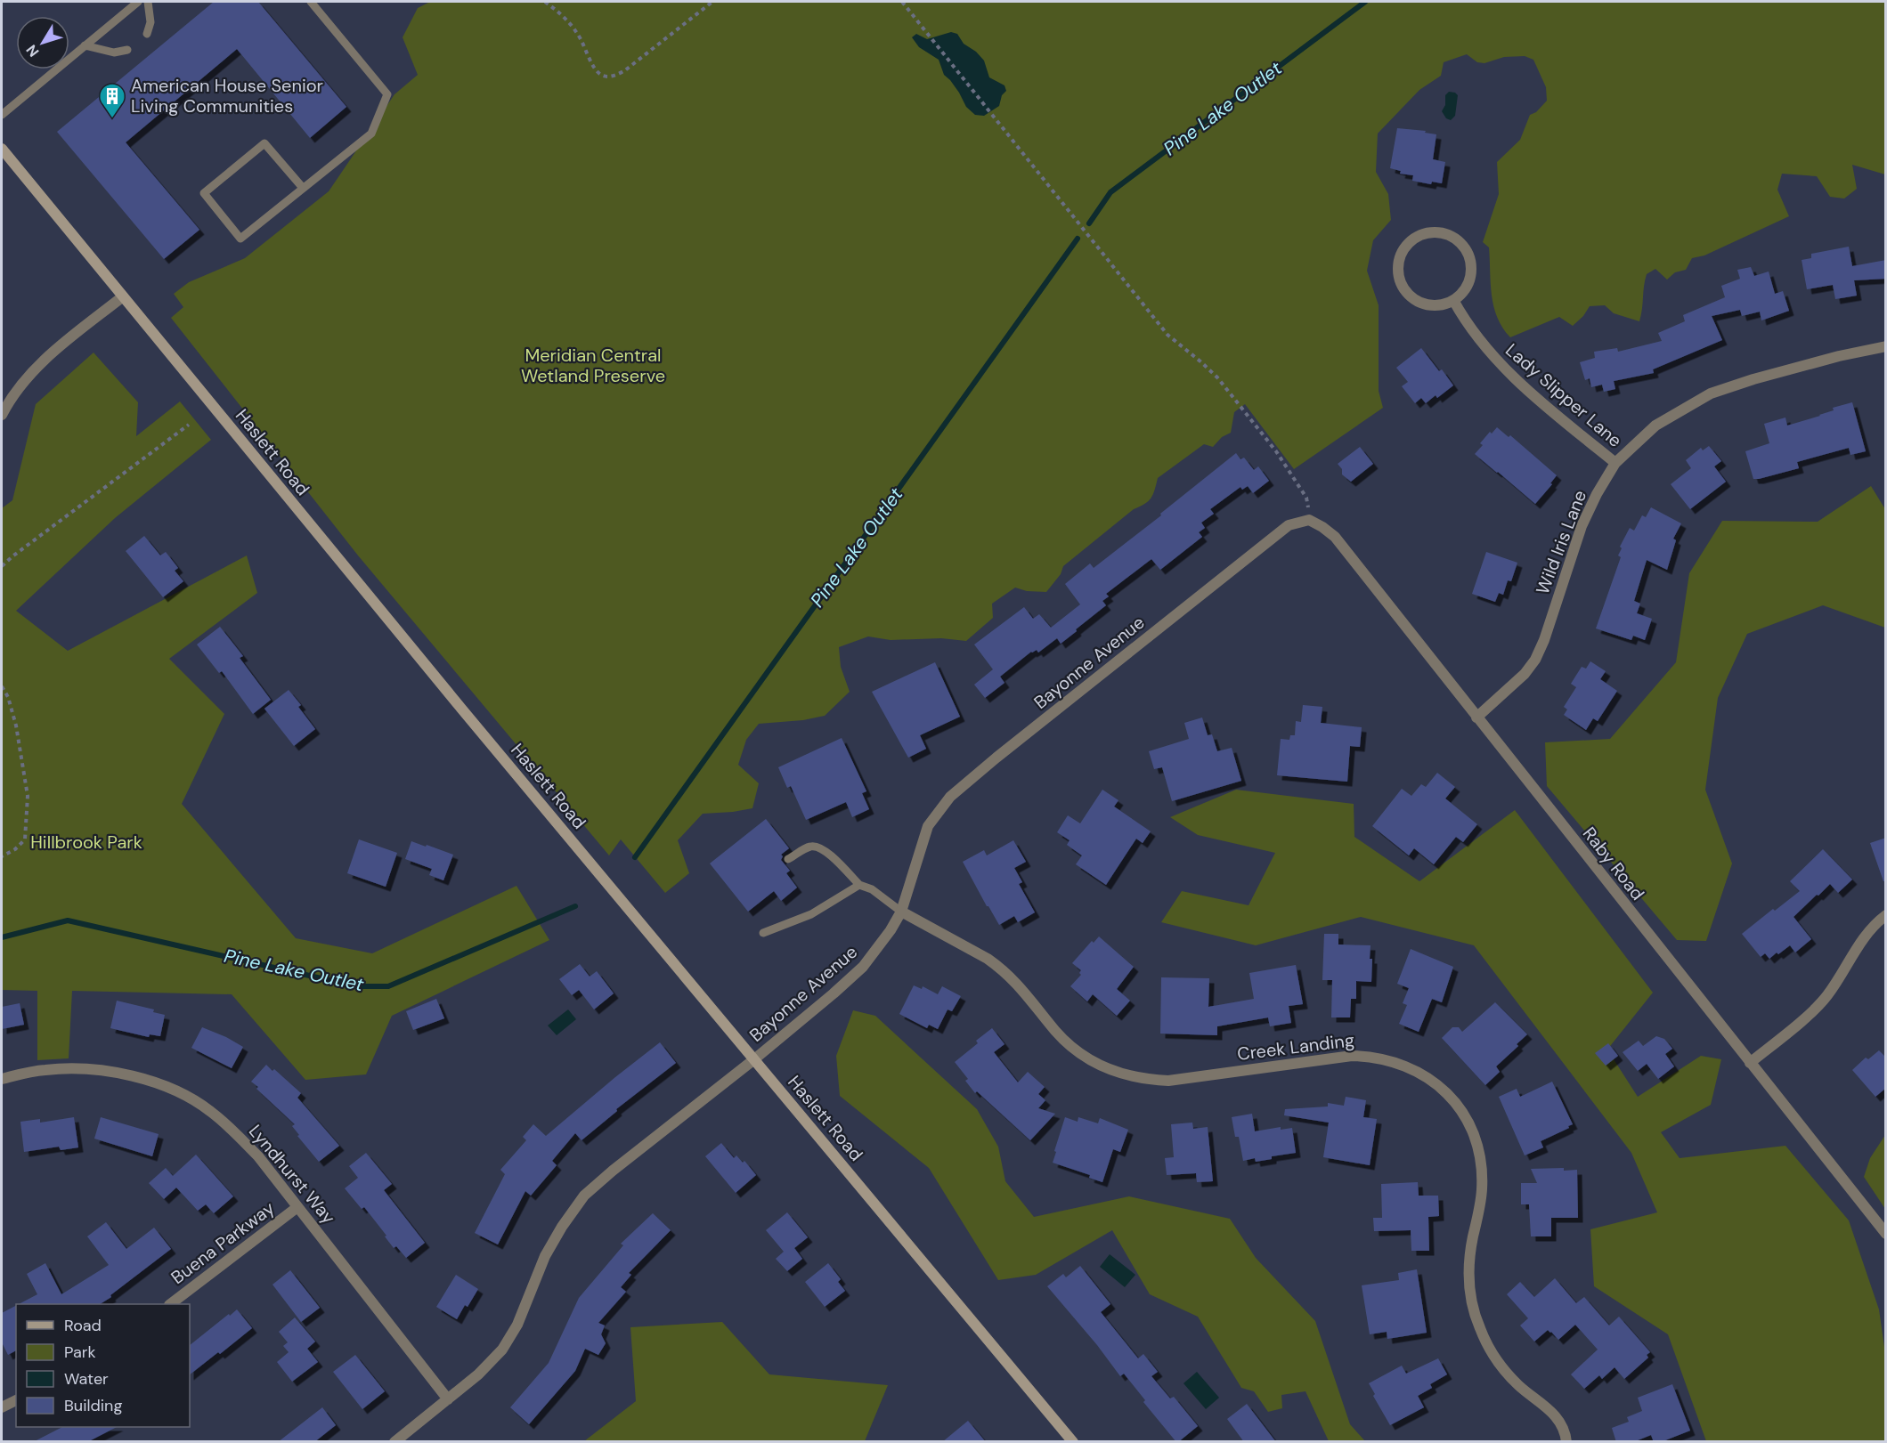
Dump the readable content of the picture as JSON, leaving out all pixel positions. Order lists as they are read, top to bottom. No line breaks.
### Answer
{"streets":{"main road":["Haslett Road"],"street":["Lady Slipper Lane","Wild Iris Lane","Bayonne Avenue","Raby Road","Creek Landing","Lyndhurst Way","Buena Parkway"]},"crossings":[["Lady Slipper Lane","Wild Iris Lane"],["Haslett Road","Bayonne Avenue"],["Wild Iris Lane","Raby Road"],["Bayonne Avenue","Raby Road"],["Bayonne Avenue","Creek Landing"],["Bayonne Avenue","Lyndhurst Way"],["Lyndhurst Way","Buena Parkway"]],"water":["Pine Lake Outlet"],"parks":["Meridian Central Wetland Preserve","Hillbrook Park"],"places":{"building":["American House Senior Living Communities"]},"legend":["Road","Park","Water","Building"],"north":"bottom left"}
